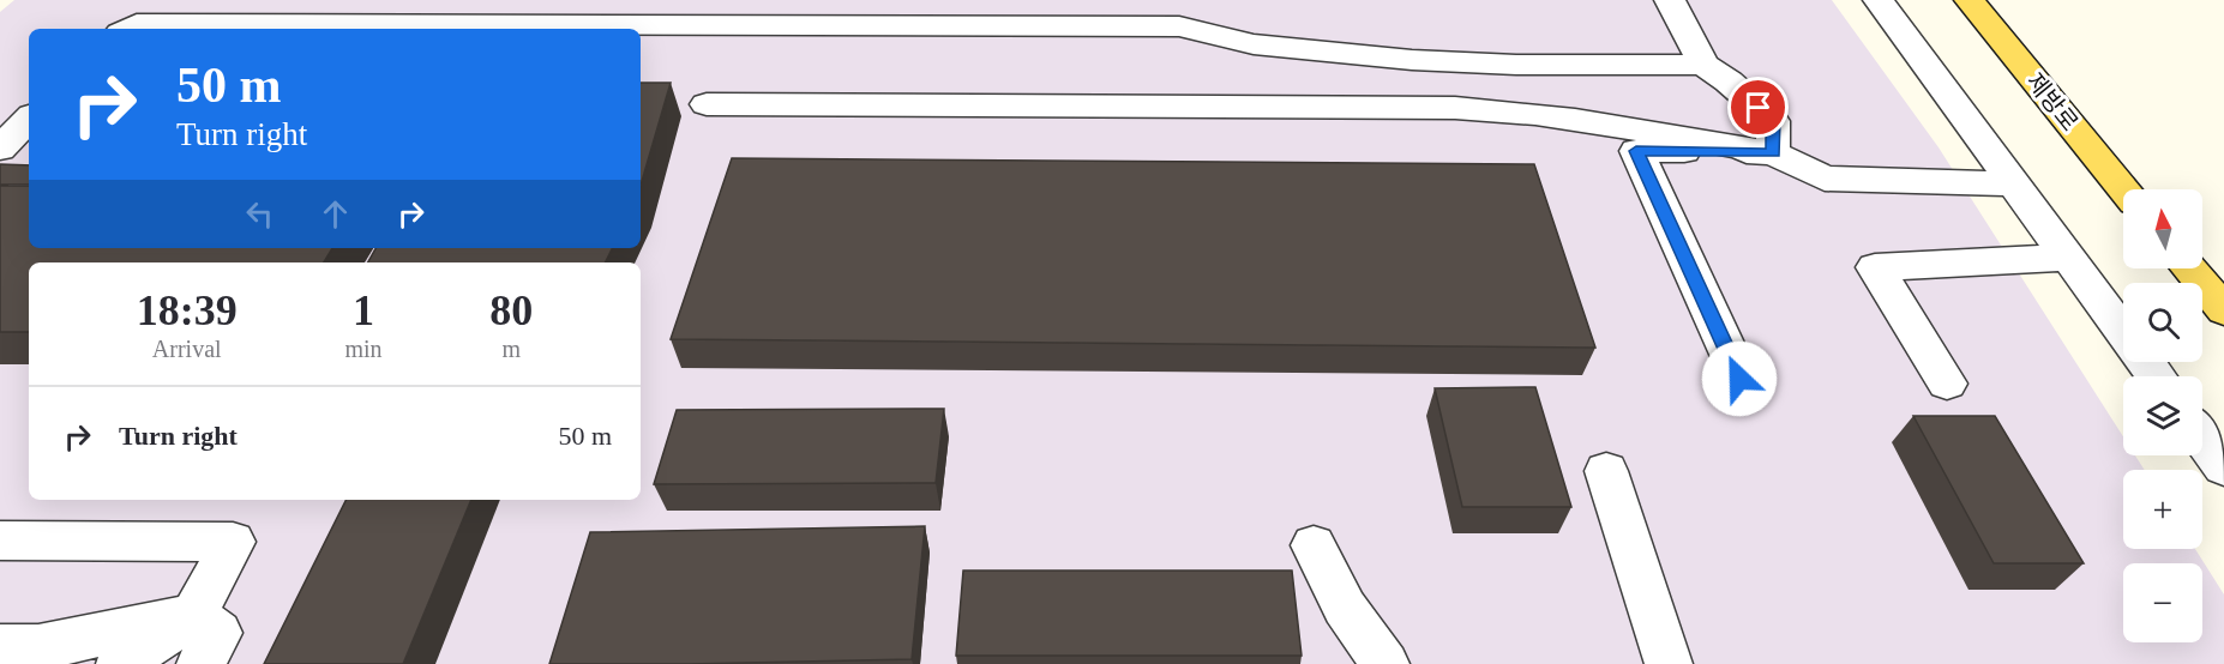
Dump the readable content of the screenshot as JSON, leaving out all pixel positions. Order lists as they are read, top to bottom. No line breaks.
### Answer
{"streets":{"main road":["제방로"]},"north":"top","page":{"turn":["50 m","Turn right"],"map_buttons":["+","−"],"eta":["18:39","Arrival","1","min","80","m"],"list":[{"name":"Turn right","value":"50 m"}]}}
